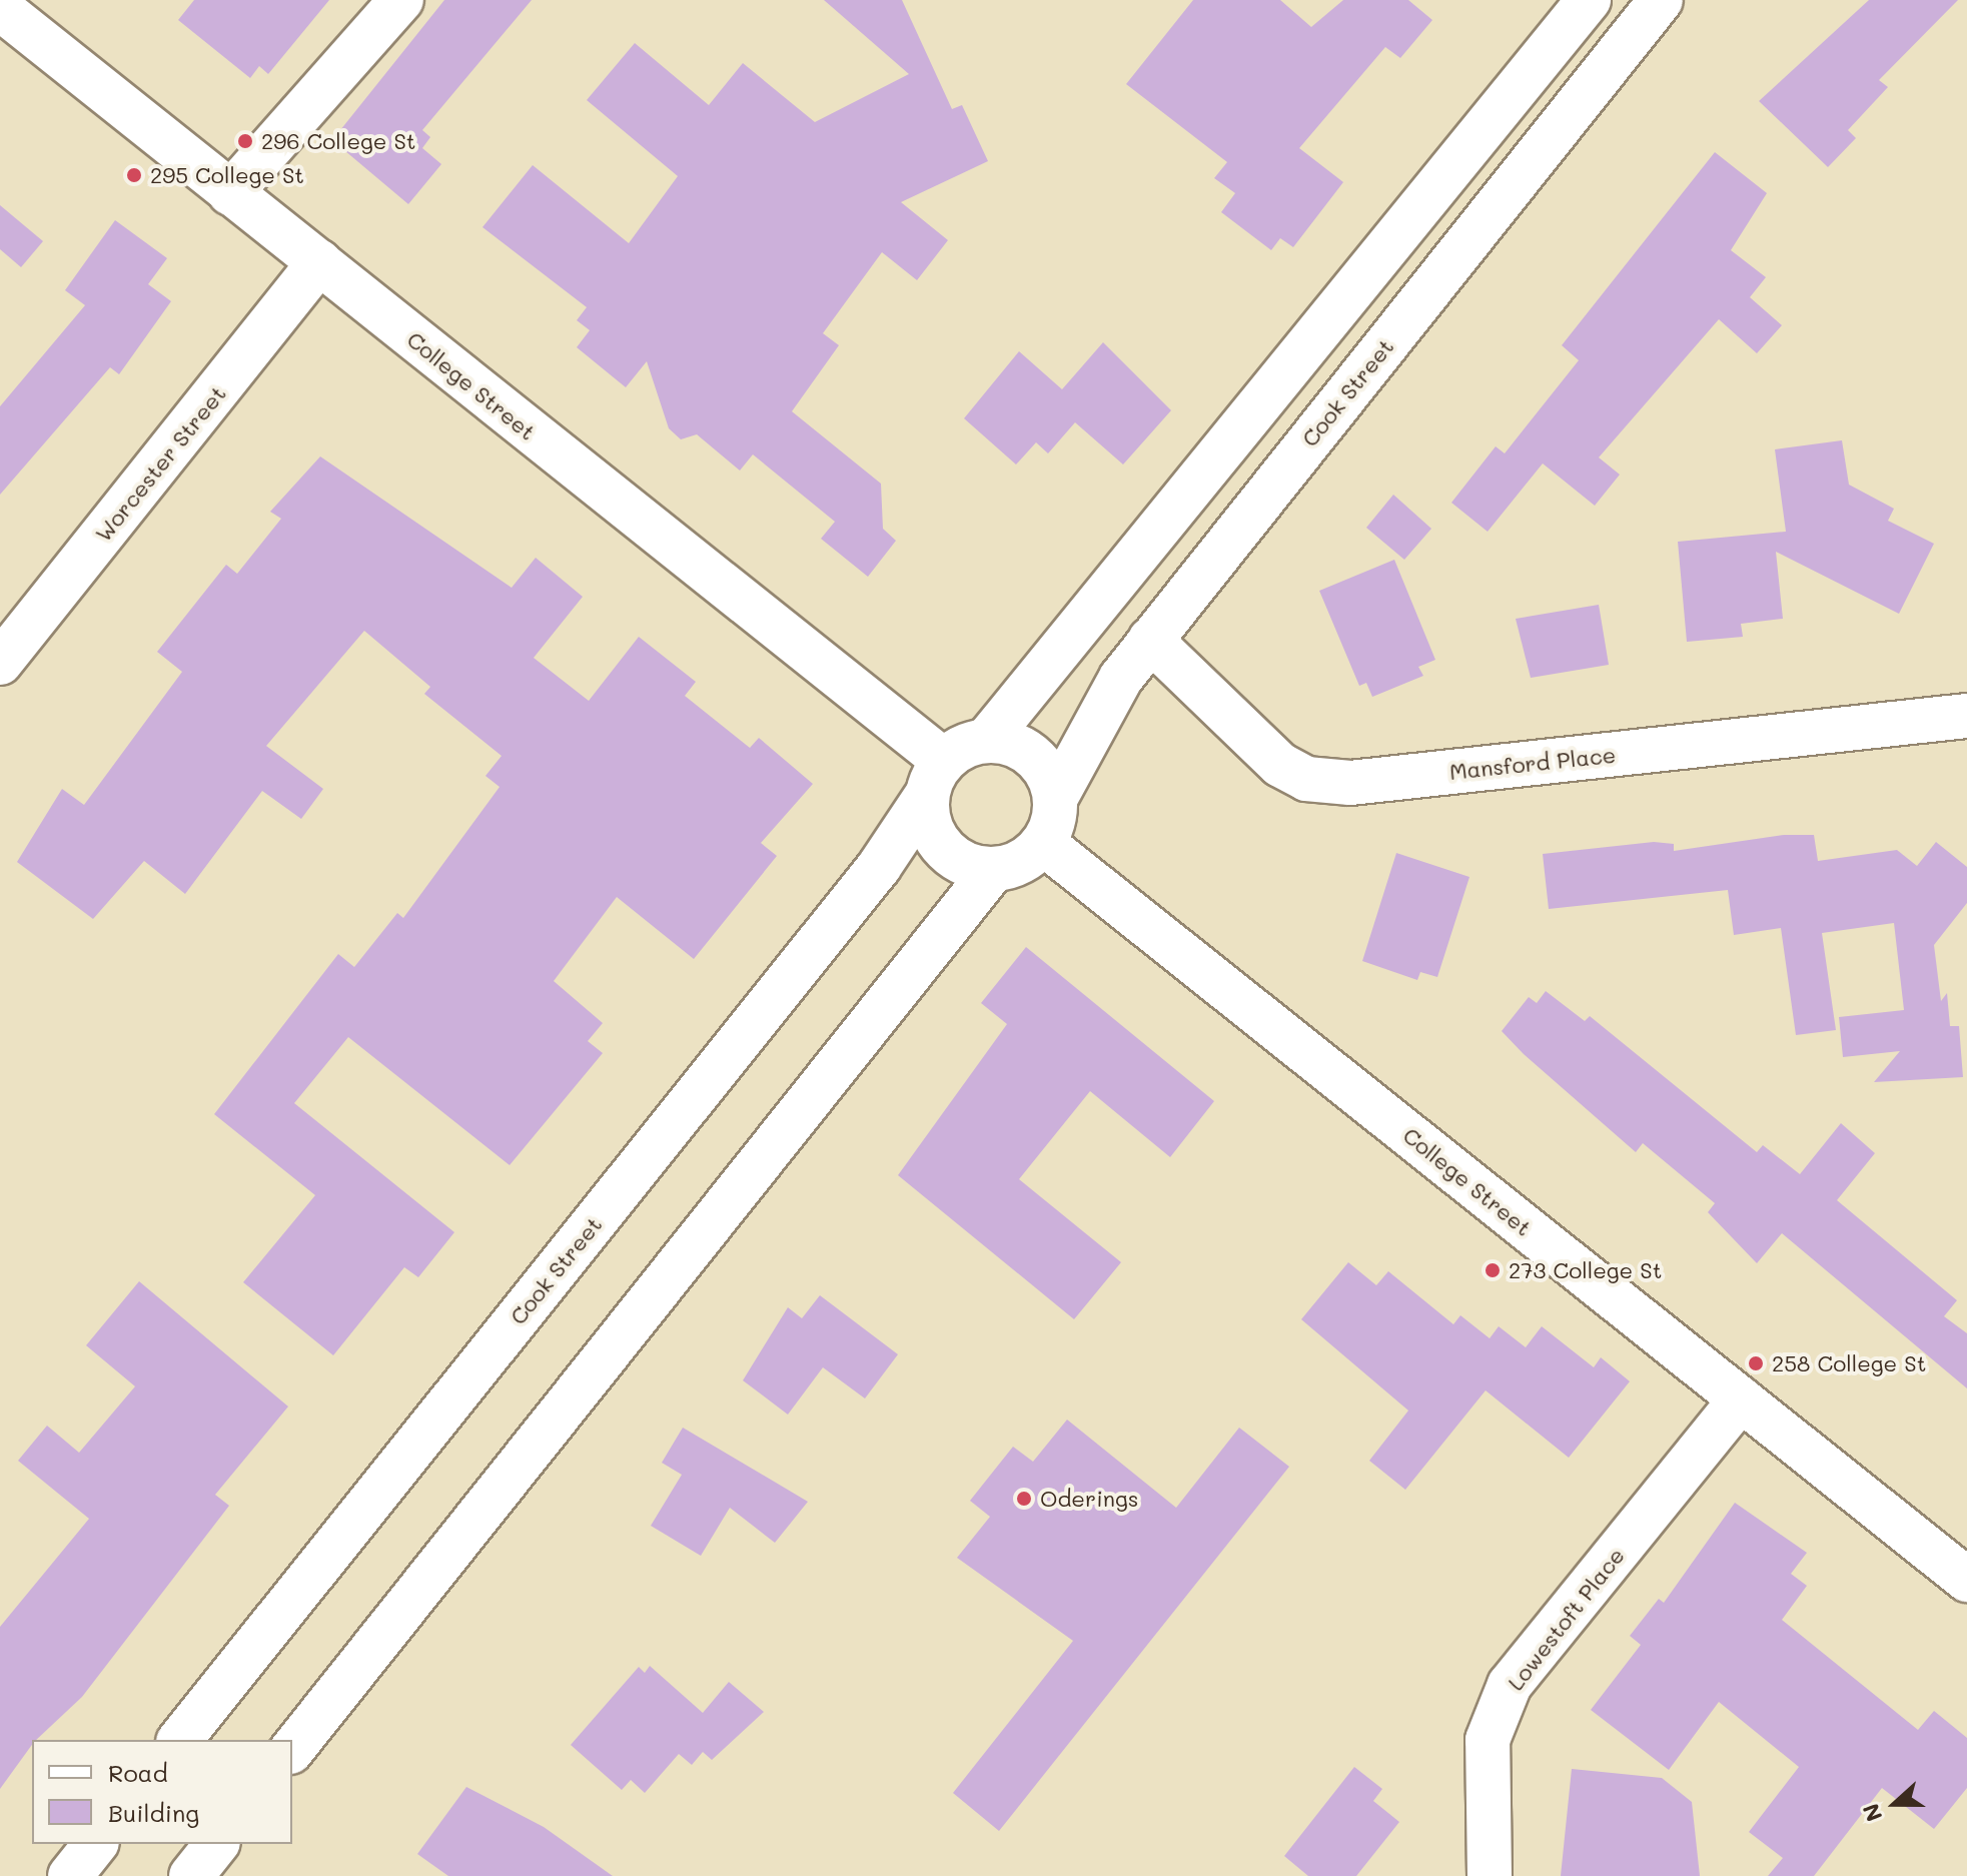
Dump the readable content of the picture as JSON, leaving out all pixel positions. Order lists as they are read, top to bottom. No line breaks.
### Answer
{"streets":{"street":["College Street","Cook Street","Worcester Street","Mansford Place","Lowestoft Place"]},"crossings":[["College Street","Cook Street"],["College Street","Worcester Street"],["College Street","Lowestoft Place"],["Cook Street","Mansford Place"]],"places":["296 College St","295 College St","273 College St","258 College St","Oderings"],"legend":["Road","Building"],"north":"left"}
